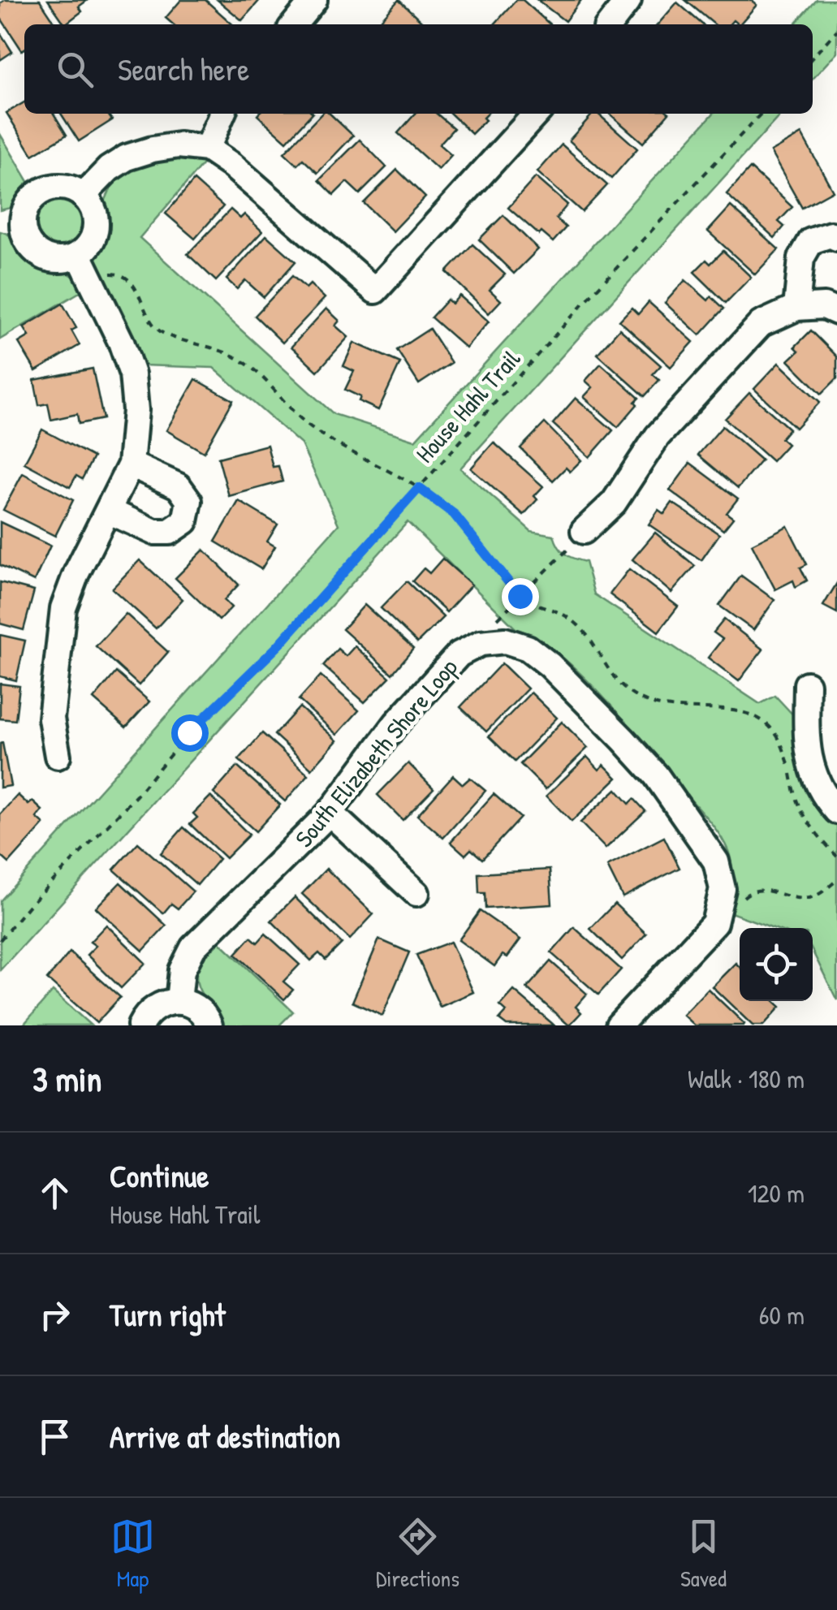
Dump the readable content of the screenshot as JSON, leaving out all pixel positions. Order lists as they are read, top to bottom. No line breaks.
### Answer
{"streets":{"street":["South Elizabeth Shore Loop"],"path":["House Hahl Trail"]},"page":{"search":"Search here","heading":["3 min","Walk · 180 m"],"list":[["Continue","House Hahl Trail","120 m"],["Turn right","60 m"],"Arrive at destination"],"nav":["Map","Directions","Saved"]}}
